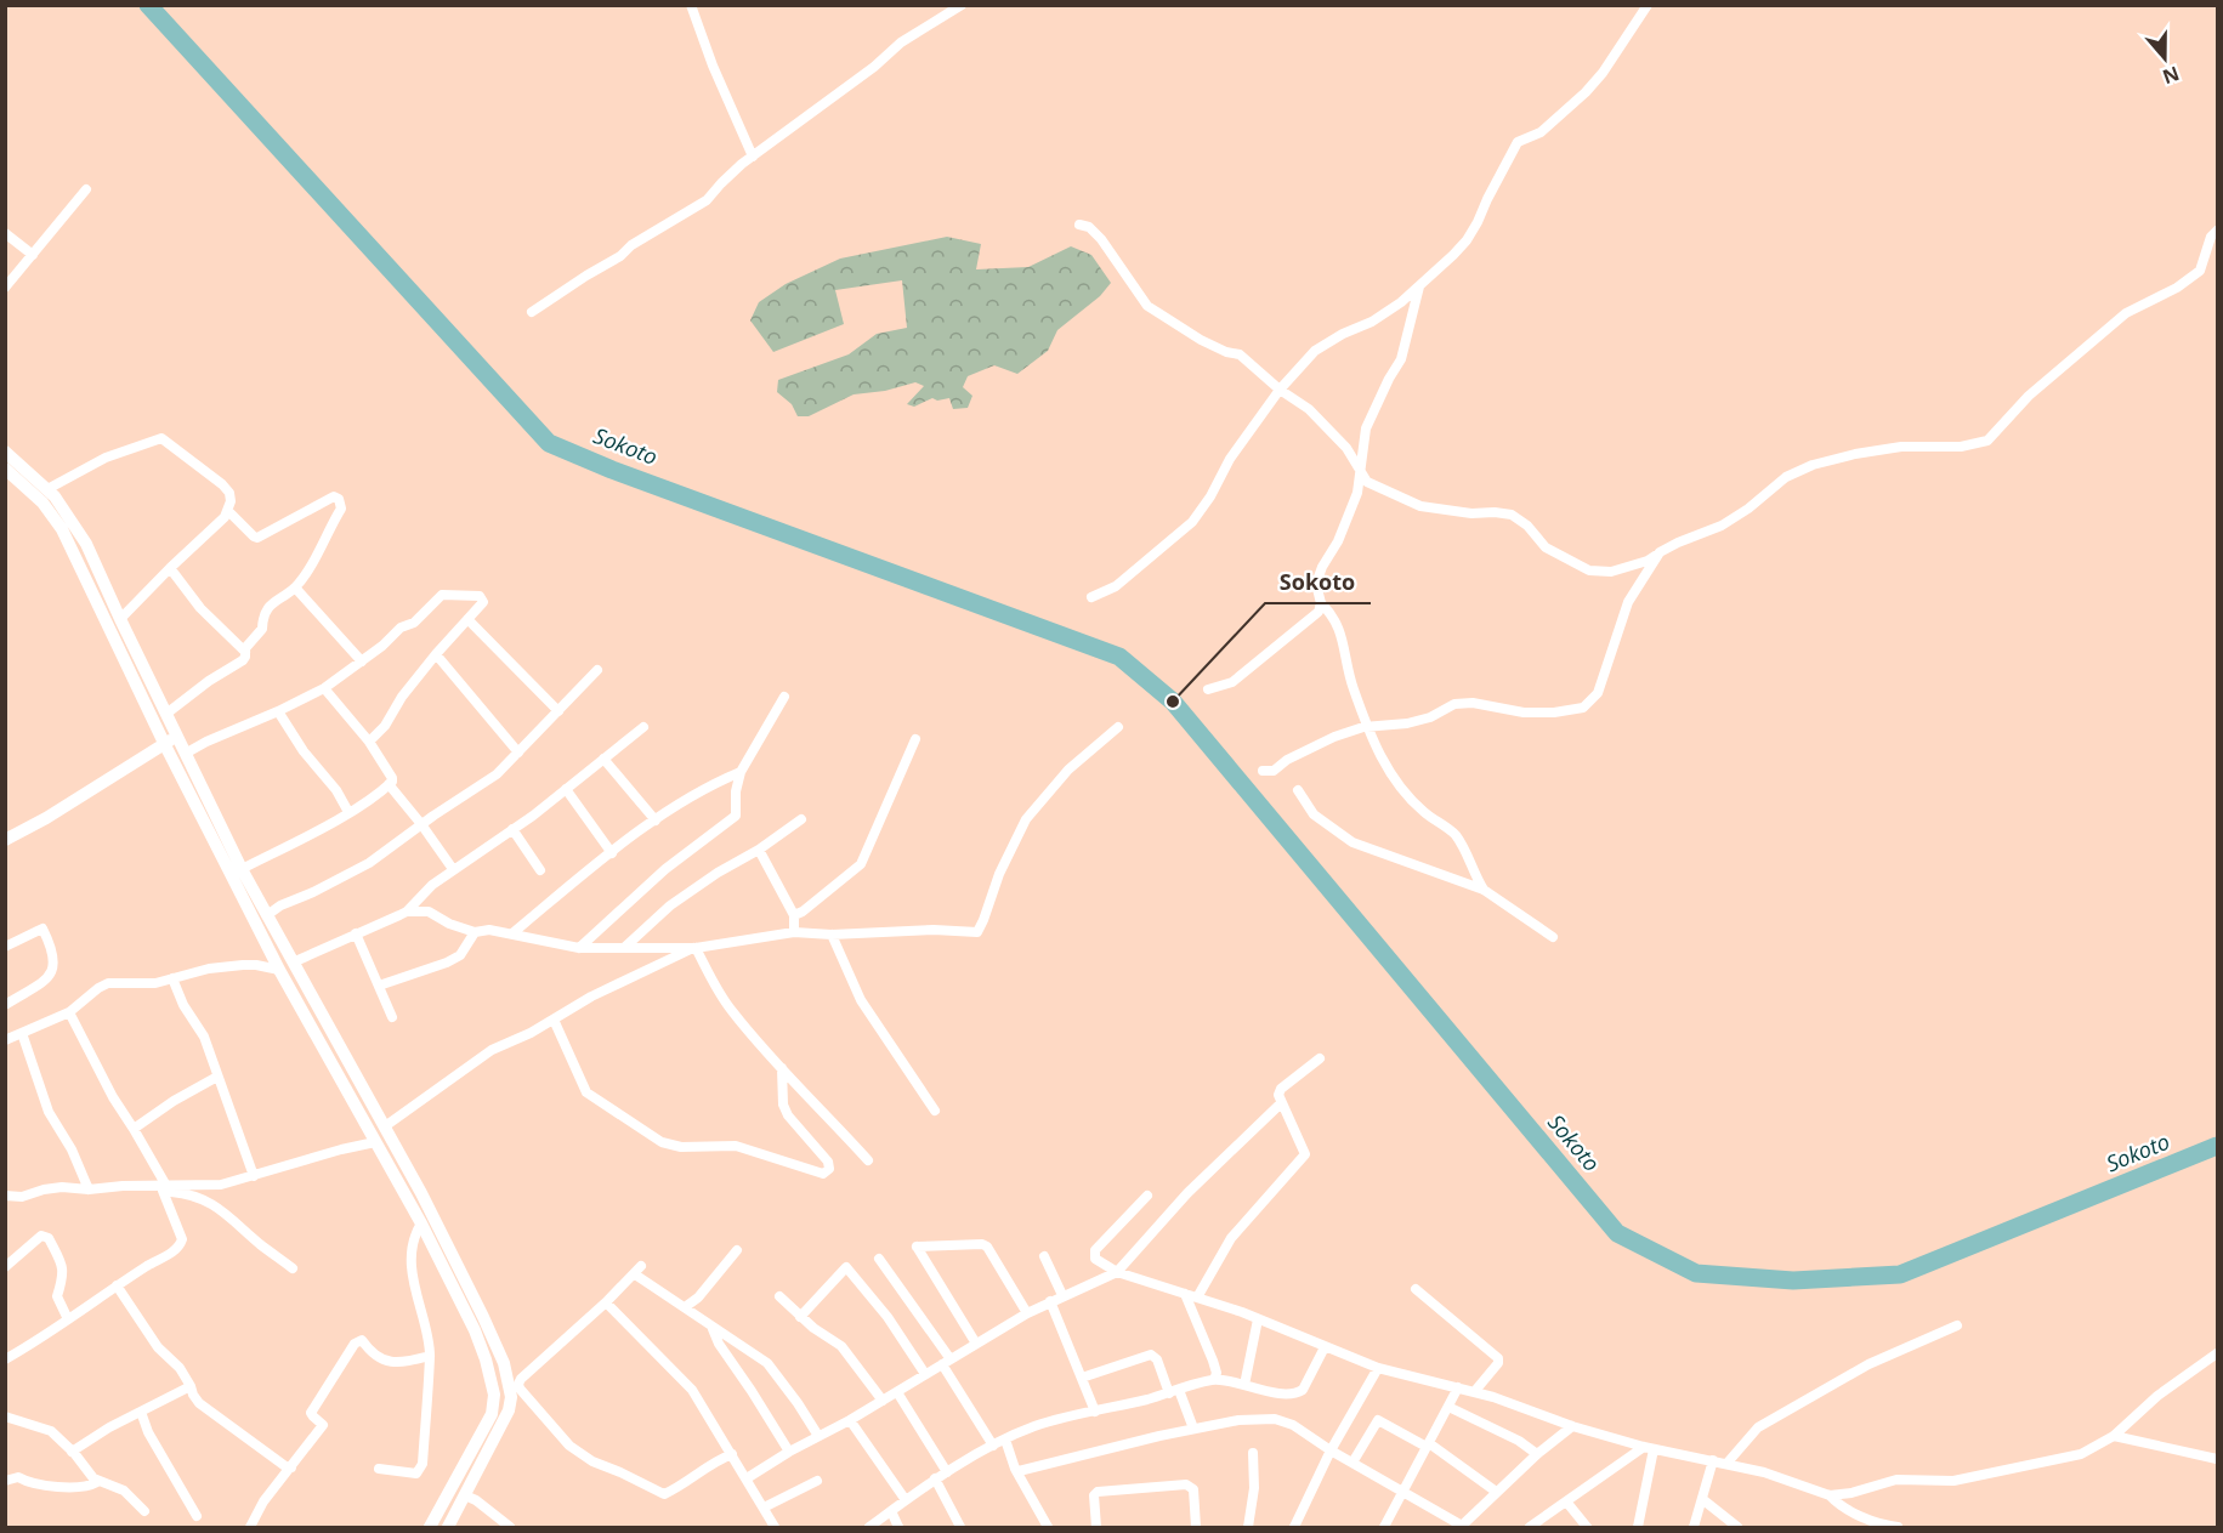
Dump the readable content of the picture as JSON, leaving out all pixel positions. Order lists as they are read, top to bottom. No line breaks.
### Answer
{"water":["Sokoto"],"places":["Sokoto"],"north":"bottom"}
